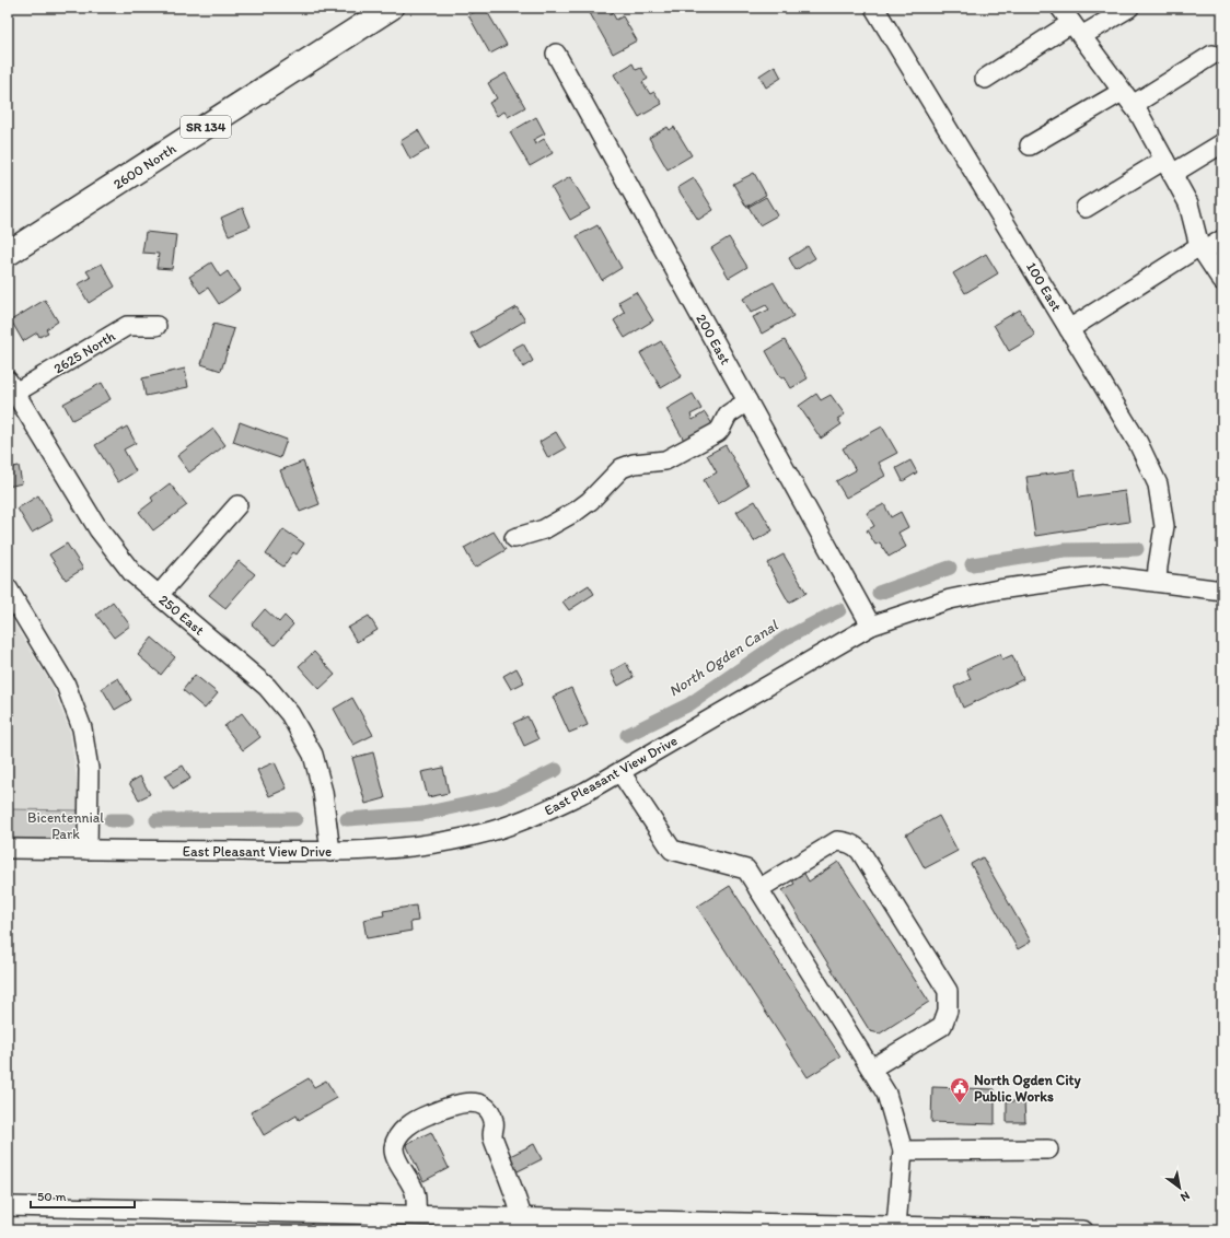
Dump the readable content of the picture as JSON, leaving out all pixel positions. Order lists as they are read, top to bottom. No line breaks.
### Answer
{"streets":{"main road":["SR 134","2600 North"],"street":["100 East","200 East","2625 North","250 East","East Pleasant View Drive"]},"crossings":[["100 East","East Pleasant View Drive"],["200 East","East Pleasant View Drive"],["2625 North","250 East"],["250 East","East Pleasant View Drive"]],"water":["North Ogden Canal"],"parks":["Bicentennial Park"],"places":{"public building":["North Ogden City Public Works"]},"scale_bar":"50 m","north":"bottom right"}
